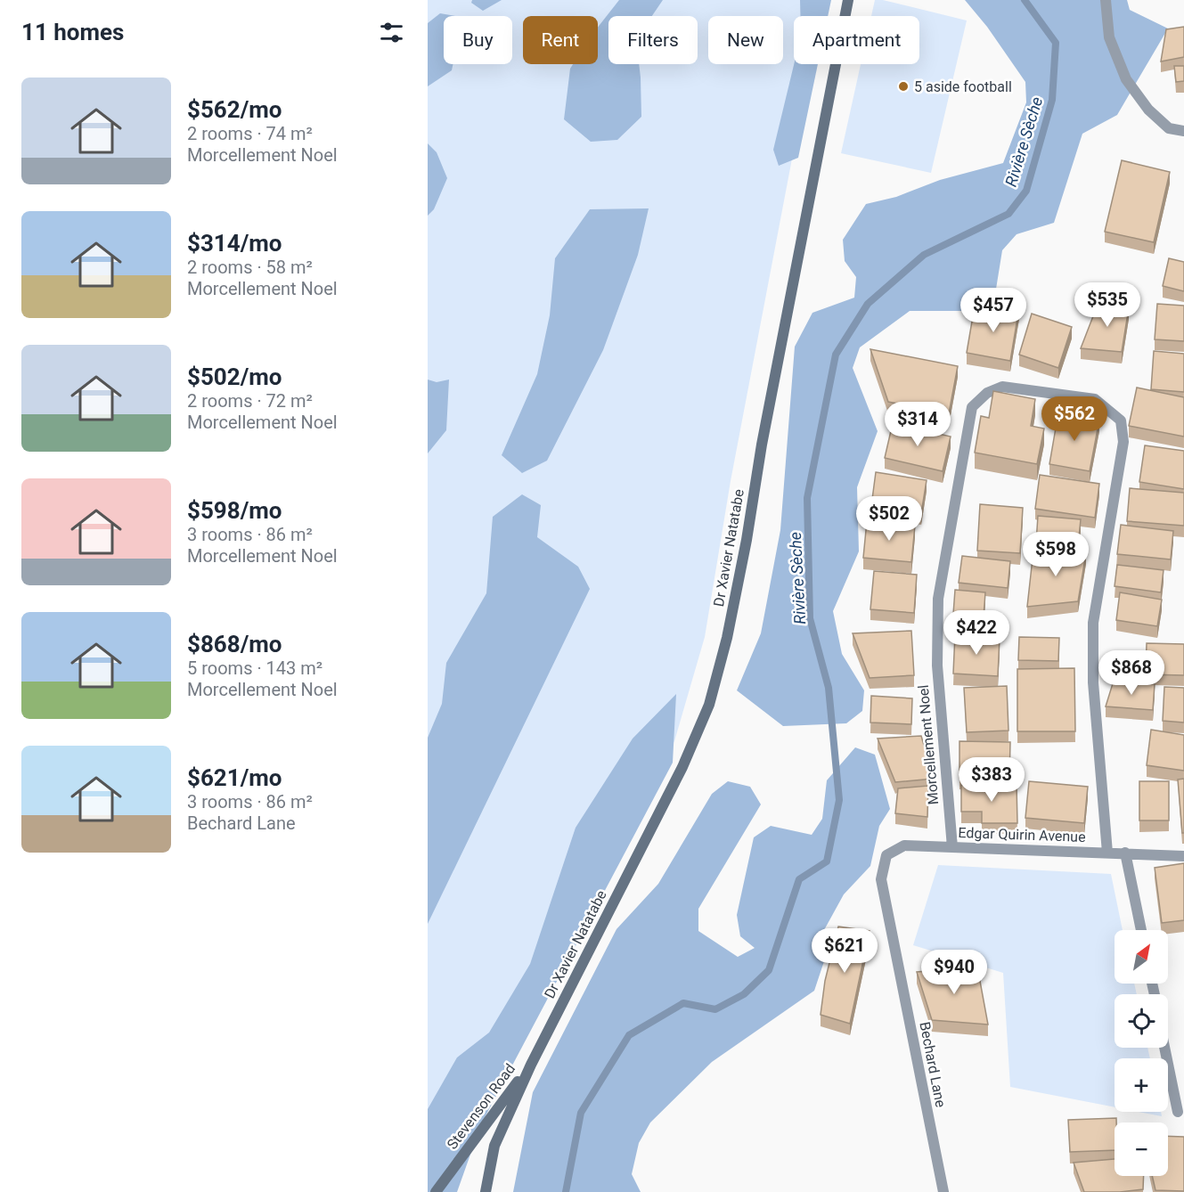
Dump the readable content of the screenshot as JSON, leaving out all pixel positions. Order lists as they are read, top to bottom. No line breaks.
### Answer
{"streets":{"main road":["Dr Xavier Natatabe","Stevenson Road"],"street":["Morcellement Noel","Edgar Quirin Avenue","Bechard Lane"]},"crossings":[["Dr Xavier Natatabe","Stevenson Road"],["Morcellement Noel","Edgar Quirin Avenue"],["Edgar Quirin Avenue","Bechard Lane"]],"water":["Rivière Sèche"],"places":["5 aside football"],"north":"top right","page":{"heading":"11 homes","chip":["Buy","Rent","Filters","New","Apartment"],"list":[{"name":"$562/mo","note":"2 rooms · 74 m² · Morcellement Noel"},{"name":"$314/mo","note":"2 rooms · 58 m² · Morcellement Noel"},{"name":"$502/mo","note":"2 rooms · 72 m² · Morcellement Noel"},{"name":"$598/mo","note":"3 rooms · 86 m² · Morcellement Noel"},{"name":"$868/mo","note":"5 rooms · 143 m² · Morcellement Noel"},{"name":"$621/mo","note":"3 rooms · 86 m² · Bechard Lane"}],"price":["$535","$457","$562","$314","$502","$598","$422","$868","$383","$621","$940"],"map_buttons":["+","−"]}}
